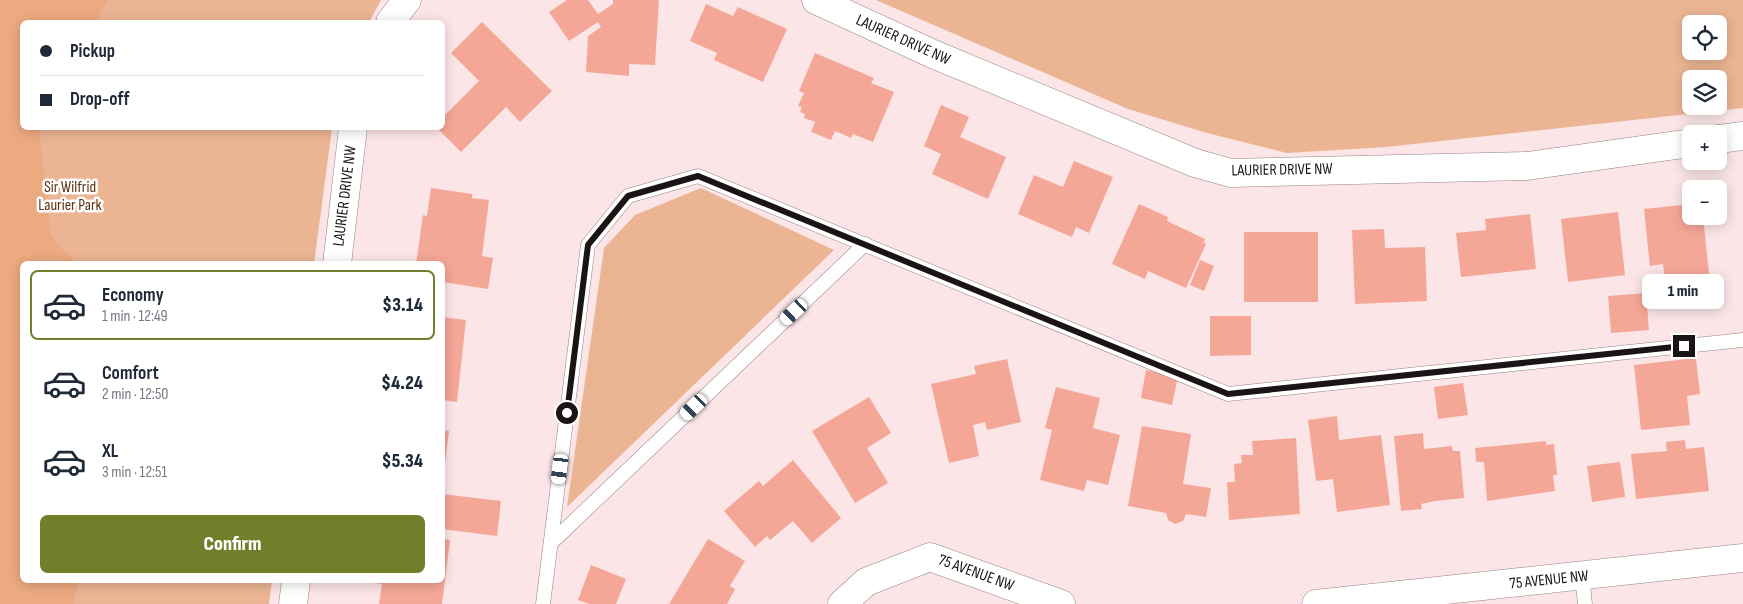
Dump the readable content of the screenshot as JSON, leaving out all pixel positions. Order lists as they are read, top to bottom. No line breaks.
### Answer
{"streets":{"street":["LAURIER DRIVE NW","75 AVENUE NW"]},"parks":["Sir Wilfrid Laurier Park"],"page":{"map_buttons":["+","−"],"banner":["Pickup","Drop-off"],"list":[{"name":"Economy","note":"1 min · 12:49","value":"$3.14"},{"name":"Comfort","note":"2 min · 12:50","value":"$4.24"},{"name":"XL","note":"3 min · 12:51","value":"$5.34"}],"bubble":"1 min","buttons":"Confirm"}}
